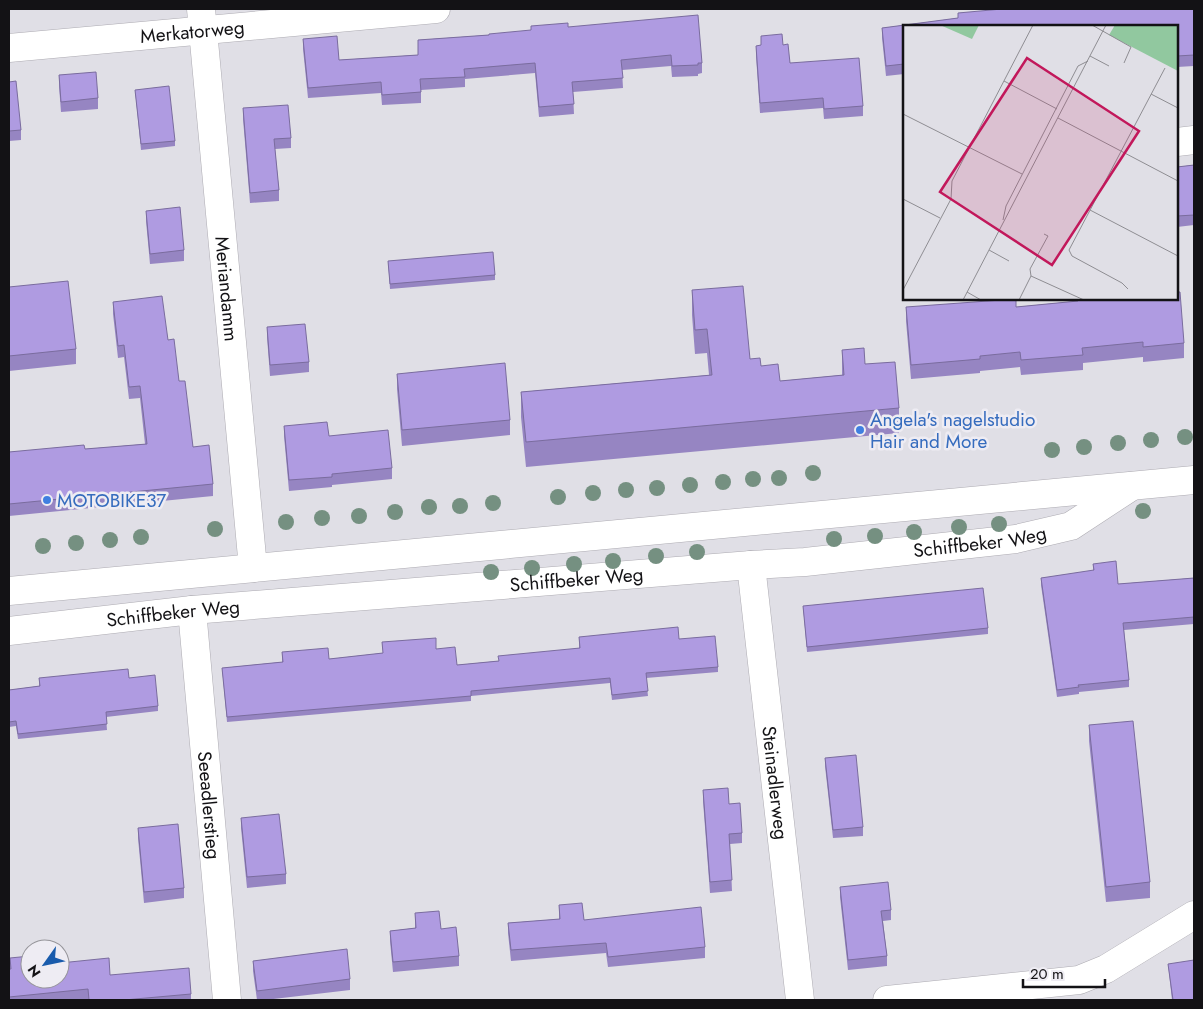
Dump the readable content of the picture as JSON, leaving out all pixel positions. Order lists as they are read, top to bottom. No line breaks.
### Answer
{"streets":{"street":["Merkatorweg","Meriandamm","Schiffbeker Weg","Steinadlerweg","Seeadlerstieg"]},"crossings":[["Merkatorweg","Meriandamm"],["Meriandamm","Schiffbeker Weg"],["Schiffbeker Weg","Steinadlerweg"],["Schiffbeker Weg","Seeadlerstieg"]],"places":["Angela's nagelstudio Hair and More","MOTOBIKE37"],"scale_bar":"20 m","north":"bottom left"}
